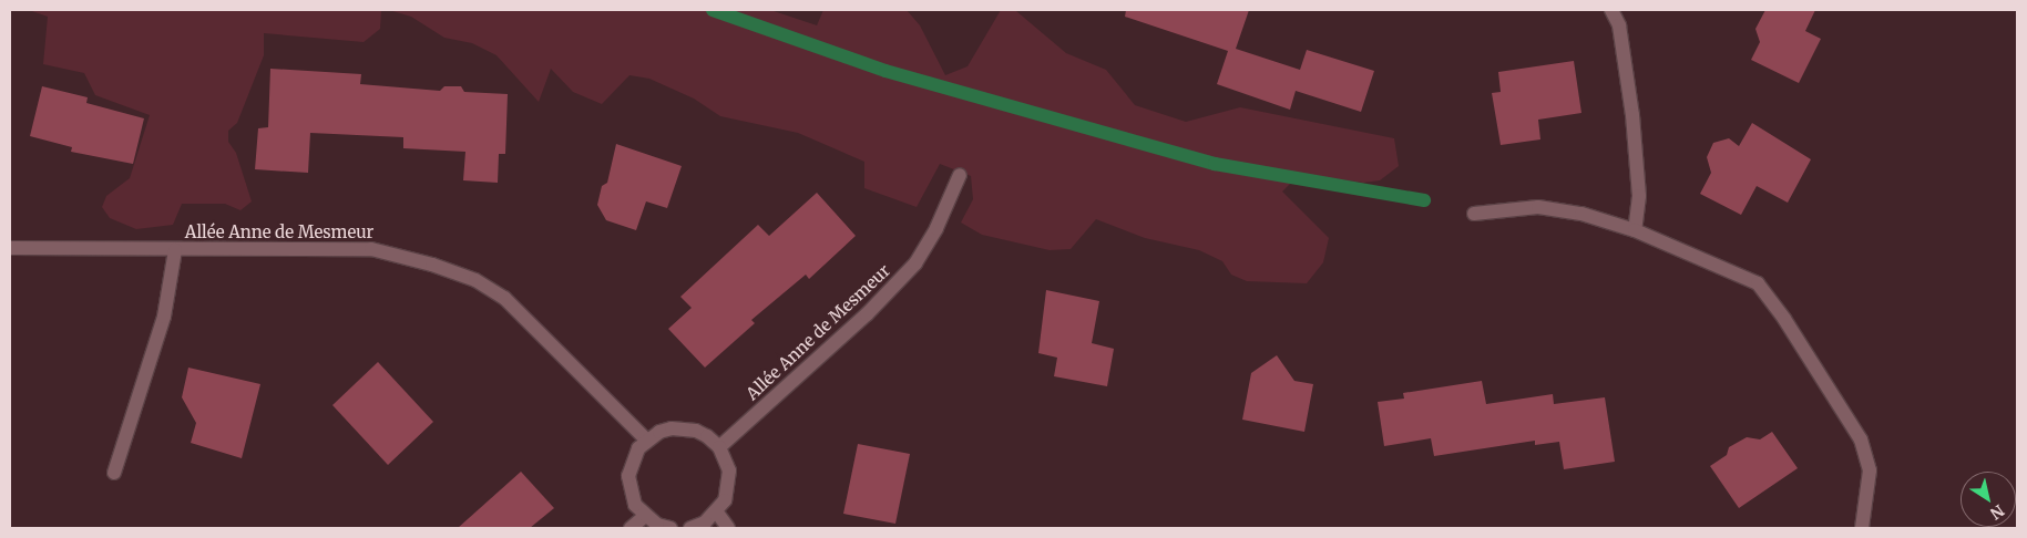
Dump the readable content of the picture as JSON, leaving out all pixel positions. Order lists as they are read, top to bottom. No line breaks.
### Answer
{"streets":{"street":["Allée Anne de Mesmeur"]},"north":"bottom right"}
